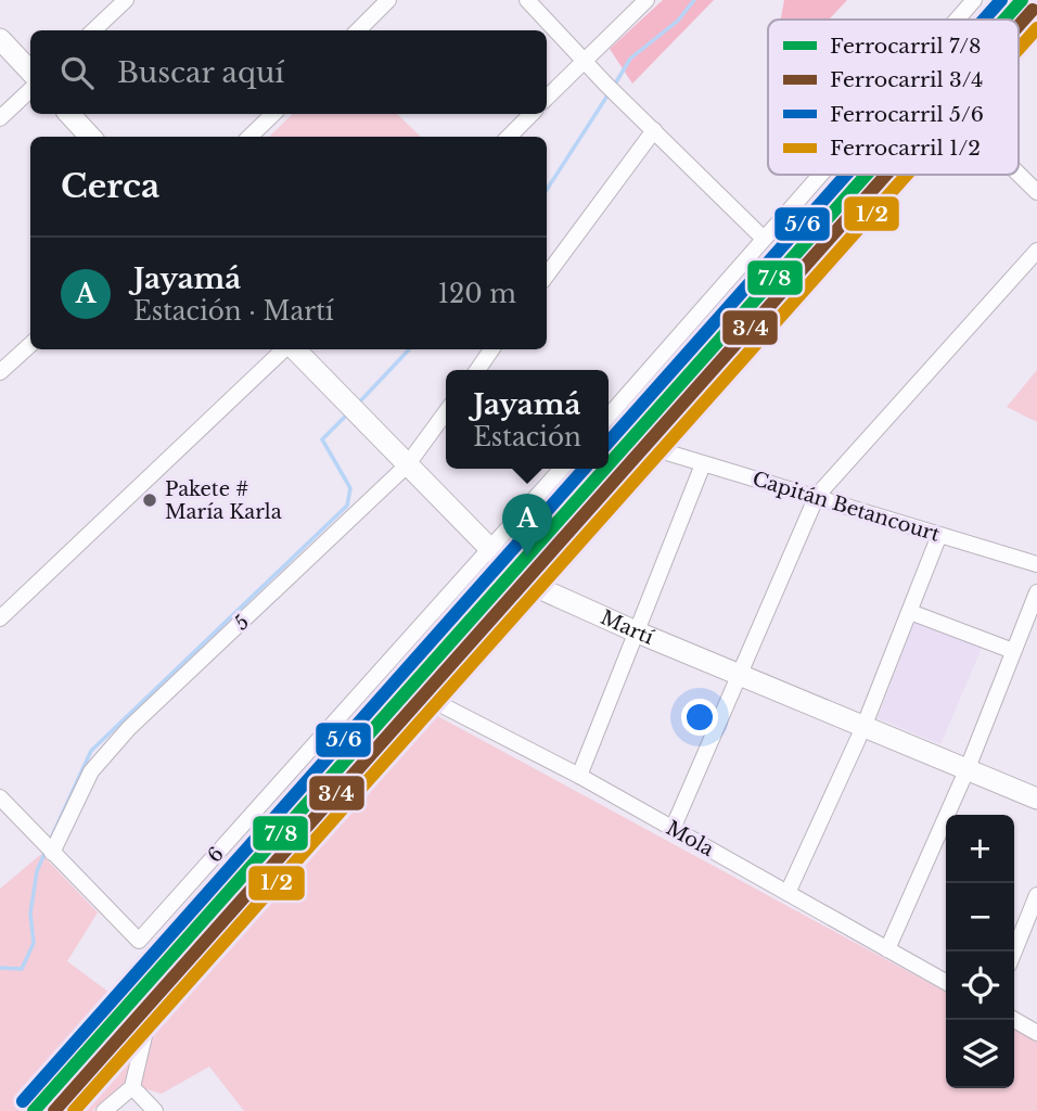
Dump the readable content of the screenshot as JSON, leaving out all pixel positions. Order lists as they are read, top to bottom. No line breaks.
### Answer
{"streets":{"street":["Capitán Betancourt","5","Martí","Mola","6"]},"crossings":[["5","Martí"],["5","6"],["Martí","6"]],"places":["Pakete # María Karla"],"lines":["rail line 7/8","rail line 5/6","rail line 3/4","rail line 1/2"],"legend":["Ferrocarril 7/8","Ferrocarril 3/4","Ferrocarril 5/6","Ferrocarril 1/2"],"page":{"search":"Buscar aquí","heading":"Cerca","list":[{"mark":"A","name":"Jayamá","note":"Estación · Martí","value":"120 m"}],"popup":["Jayamá","Estación"],"pins":"A","map_buttons":["+","−"]}}
